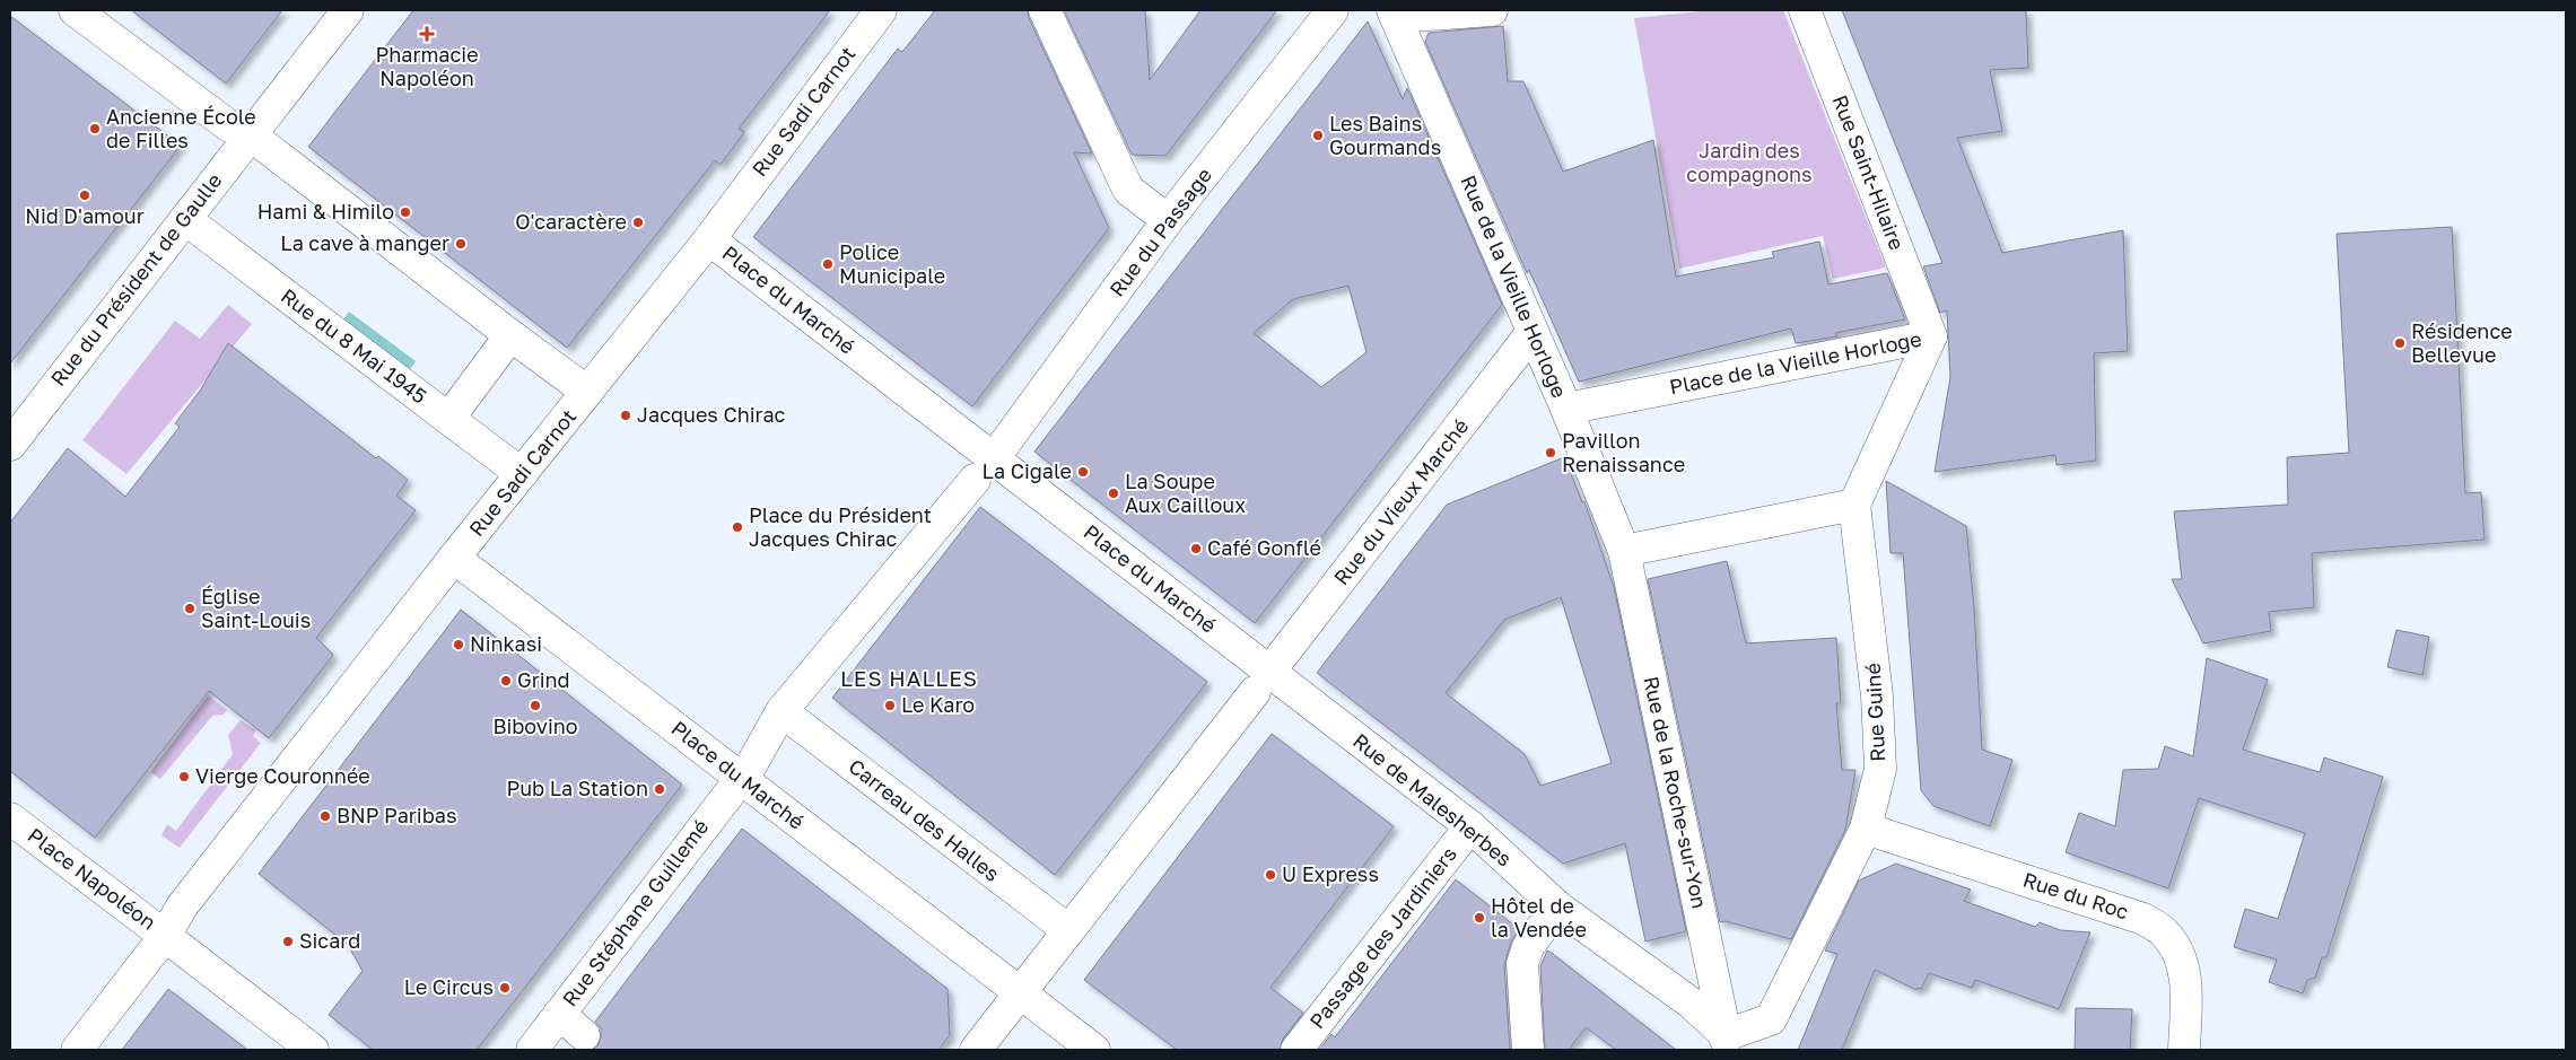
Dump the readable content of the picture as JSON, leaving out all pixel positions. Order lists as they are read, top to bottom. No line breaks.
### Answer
{"streets":{"street":["Rue Sadi Carnot","Rue Saint-Hilaire","Rue du Passage","Rue du Président de Gaulle","Rue de la Vieille Horloge","Place du Marché","Rue du 8 Mai 1945","Place de la Vieille Horloge","Rue du Vieux Marché","Rue Guiné","Rue de la Roche-sur-Yon","Rue de Malesherbes","Carreau des Halles","Place Napoléon","Rue du Roc","Rue Stéphane Guillemé","Passage des Jardiniers"]},"crossings":[["Rue Sadi Carnot","Place du Marché"],["Rue Sadi Carnot","Rue du 8 Mai 1945"],["Rue Sadi Carnot","Place Napoléon"],["Rue Saint-Hilaire","Place de la Vieille Horloge"],["Rue du Passage","Place du Marché"],["Rue du Président de Gaulle","Rue du 8 Mai 1945"],["Rue de la Vieille Horloge","Place de la Vieille Horloge"],["Rue de la Vieille Horloge","Rue du Vieux Marché"],["Place du Marché","Rue du Vieux Marché"],["Place du Marché","Rue de Malesherbes"],["Place du Marché","Rue Stéphane Guillemé"],["Place de la Vieille Horloge","Rue Guiné"],["Rue du Vieux Marché","Rue de Malesherbes"],["Rue Guiné","Rue de la Roche-sur-Yon"],["Rue Guiné","Rue de Malesherbes"],["Rue Guiné","Rue du Roc"],["Rue de la Roche-sur-Yon","Rue de Malesherbes"],["Rue de Malesherbes","Passage des Jardiniers"]],"districts":["LES HALLES"],"parks":["Jardin des compagnons"],"places":{"health":["Pharmacie Napoléon"],"other":["Ancienne École de Filles","Les Bains Gourmands","Nid D'amour","Hami & Himilo","O'caractère","La cave à manger","Police Municipale","Résidence Bellevue","Jacques Chirac","Pavillon Renaissance","La Cigale","La Soupe Aux Cailloux","Place du Président Jacques Chirac","Café Gonflé","Église Saint-Louis","Ninkasi","Grind","Bibovino","Le Karo","Vierge Couronnée","Pub La Station","BNP Paribas","U Express","Hôtel de la Vendée","Sicard","Le Circus"]}}
